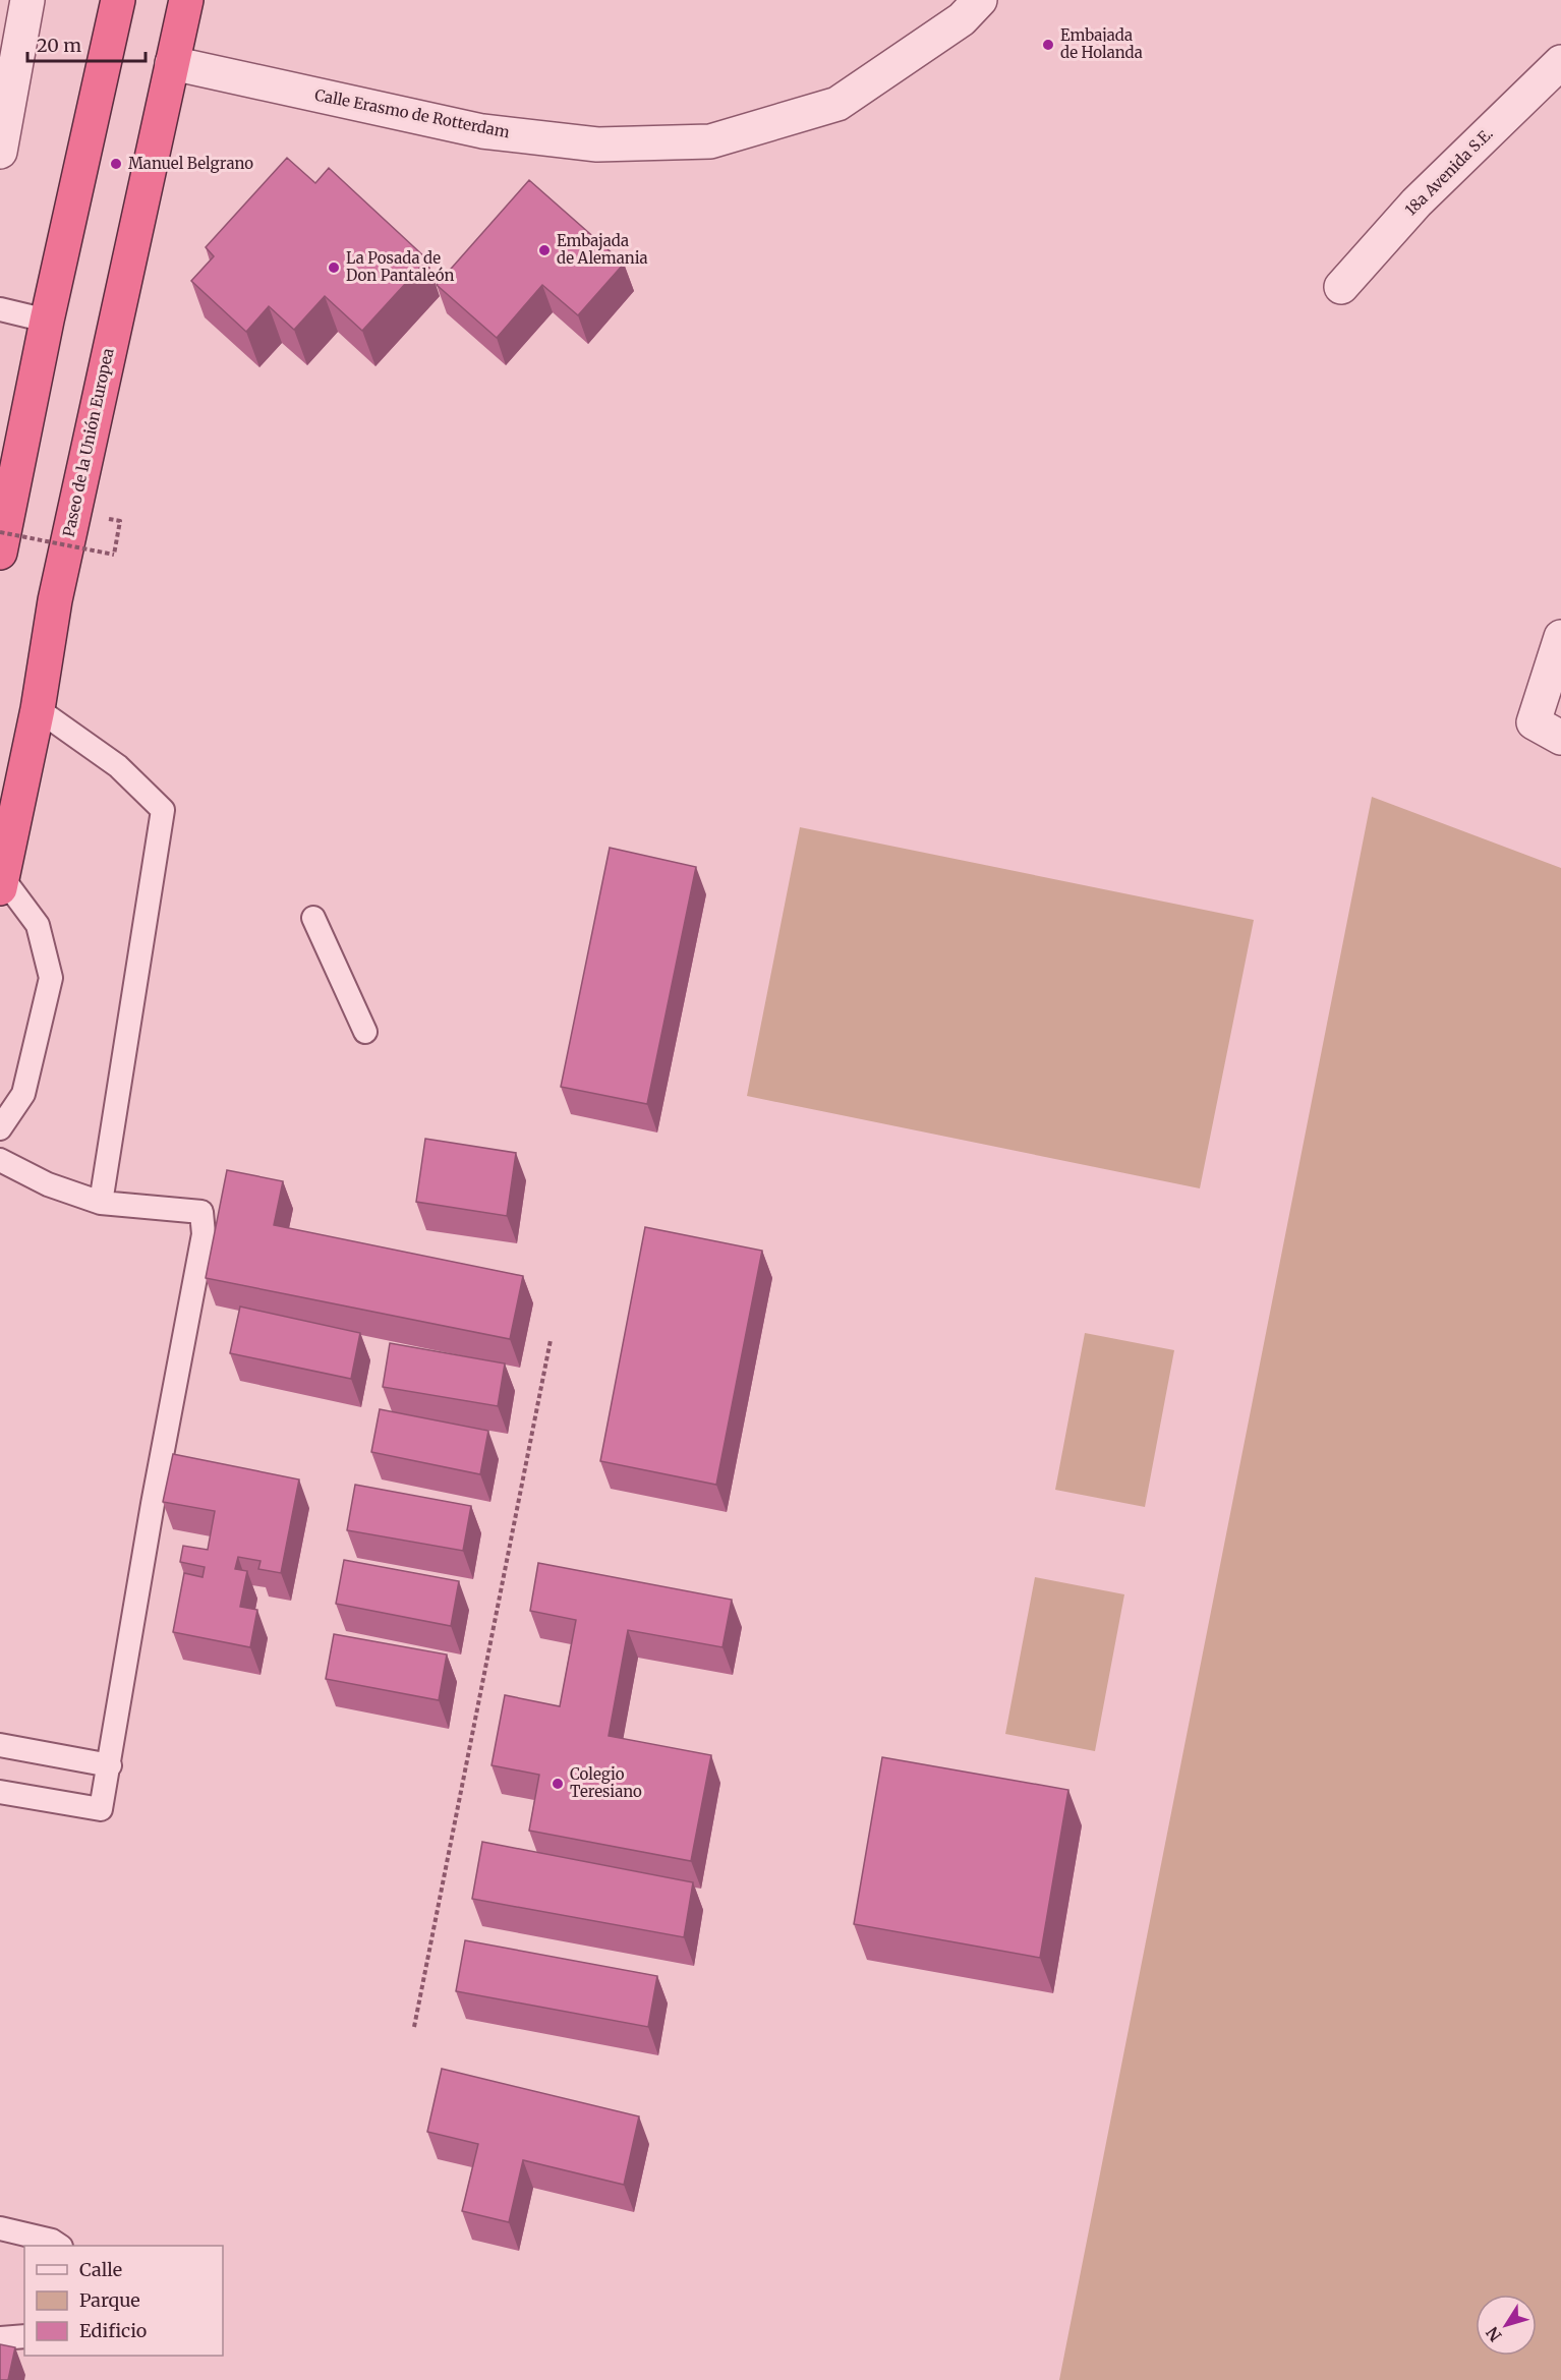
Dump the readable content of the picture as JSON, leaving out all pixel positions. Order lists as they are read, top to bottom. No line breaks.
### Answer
{"streets":{"highway":["Paseo de la Unión Europea"],"street":["Calle Erasmo de Rotterdam","18a Avenida S.E."]},"crossings":[["Calle Erasmo de Rotterdam","Paseo de la Unión Europea"]],"places":["Embajada de Holanda","Manuel Belgrano","Embajada de Alemania","La Posada de Don Pantaleón","Colegio Teresiano"],"legend":["Calle","Parque","Edificio"],"scale_bar":"20 m","north":"bottom left"}
